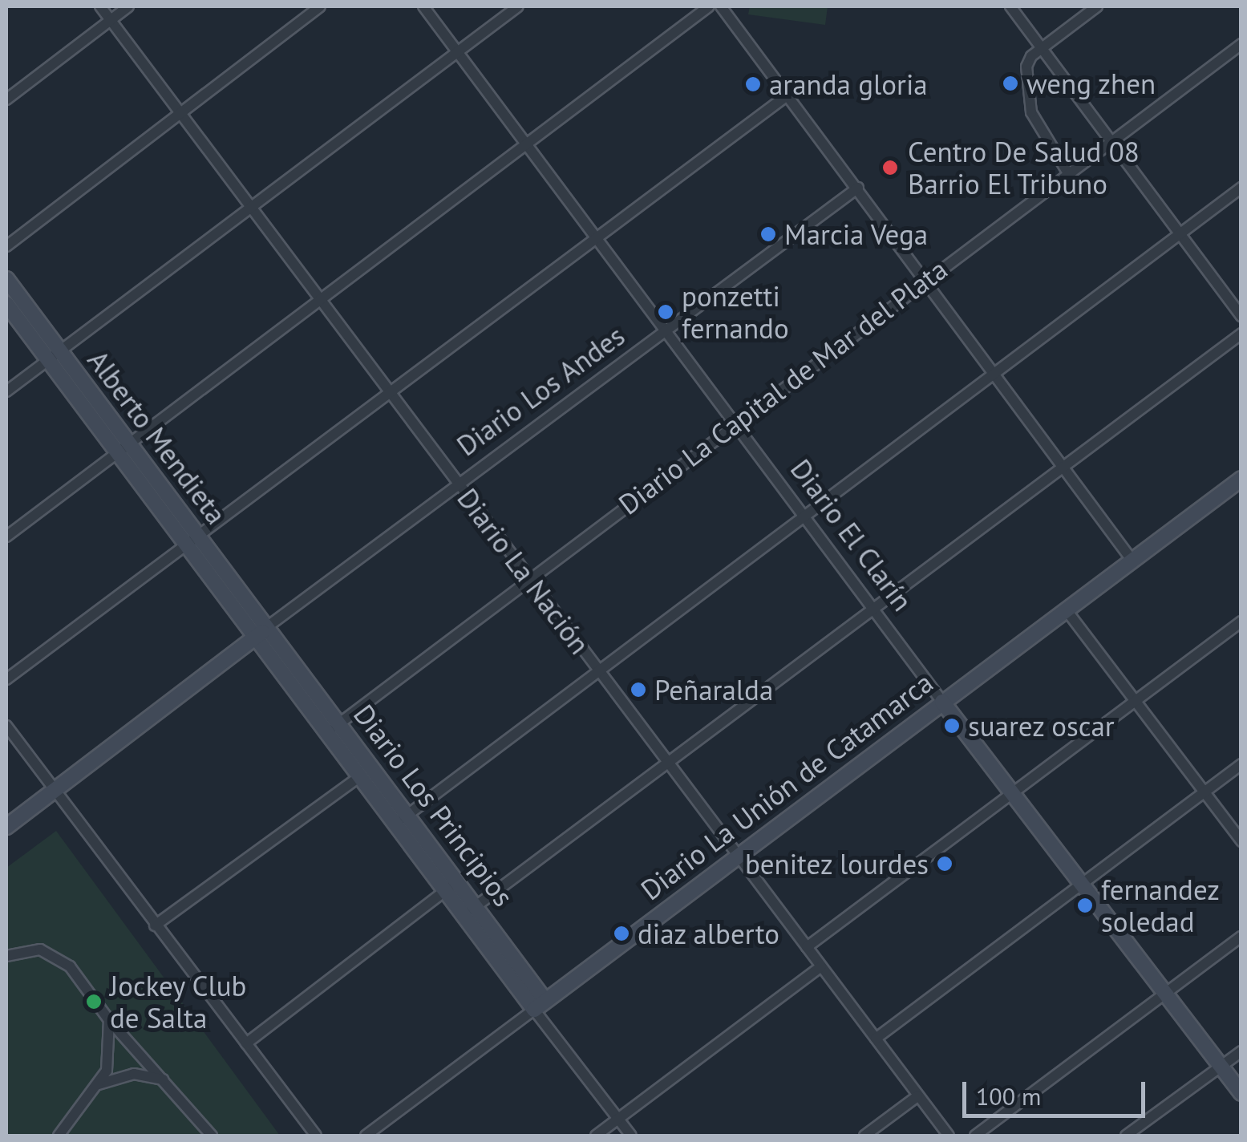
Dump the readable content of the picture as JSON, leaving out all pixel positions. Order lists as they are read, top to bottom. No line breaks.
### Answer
{"streets":{"street":["Diario La Capital de Mar del Plata","Diario Los Andes","Alberto Mendieta","Diario El Clarín","Diario La Nación","Diario La Unión de Catamarca","Diario Los Principios"]},"crossings":[["Diario La Capital de Mar del Plata","Diario El Clarín"],["Diario La Capital de Mar del Plata","Diario La Nación"],["Diario La Capital de Mar del Plata","Diario Los Principios"],["Diario Los Andes","Alberto Mendieta"],["Diario Los Andes","Diario El Clarín"],["Diario Los Andes","Diario La Nación"],["Diario Los Andes","Diario Los Principios"],["Alberto Mendieta","Diario Los Principios"],["Diario El Clarín","Diario La Unión de Catamarca"],["Diario La Nación","Diario La Unión de Catamarca"],["Diario La Unión de Catamarca","Diario Los Principios"]],"places":["weng zhen","aranda gloria","Centro De Salud 08 Barrio El Tribuno","Marcia Vega","ponzetti fernando","Peñaralda","suarez oscar","benitez lourdes","fernandez soledad","diaz alberto","Jockey Club de Salta"],"scale_bar":"100 m"}
